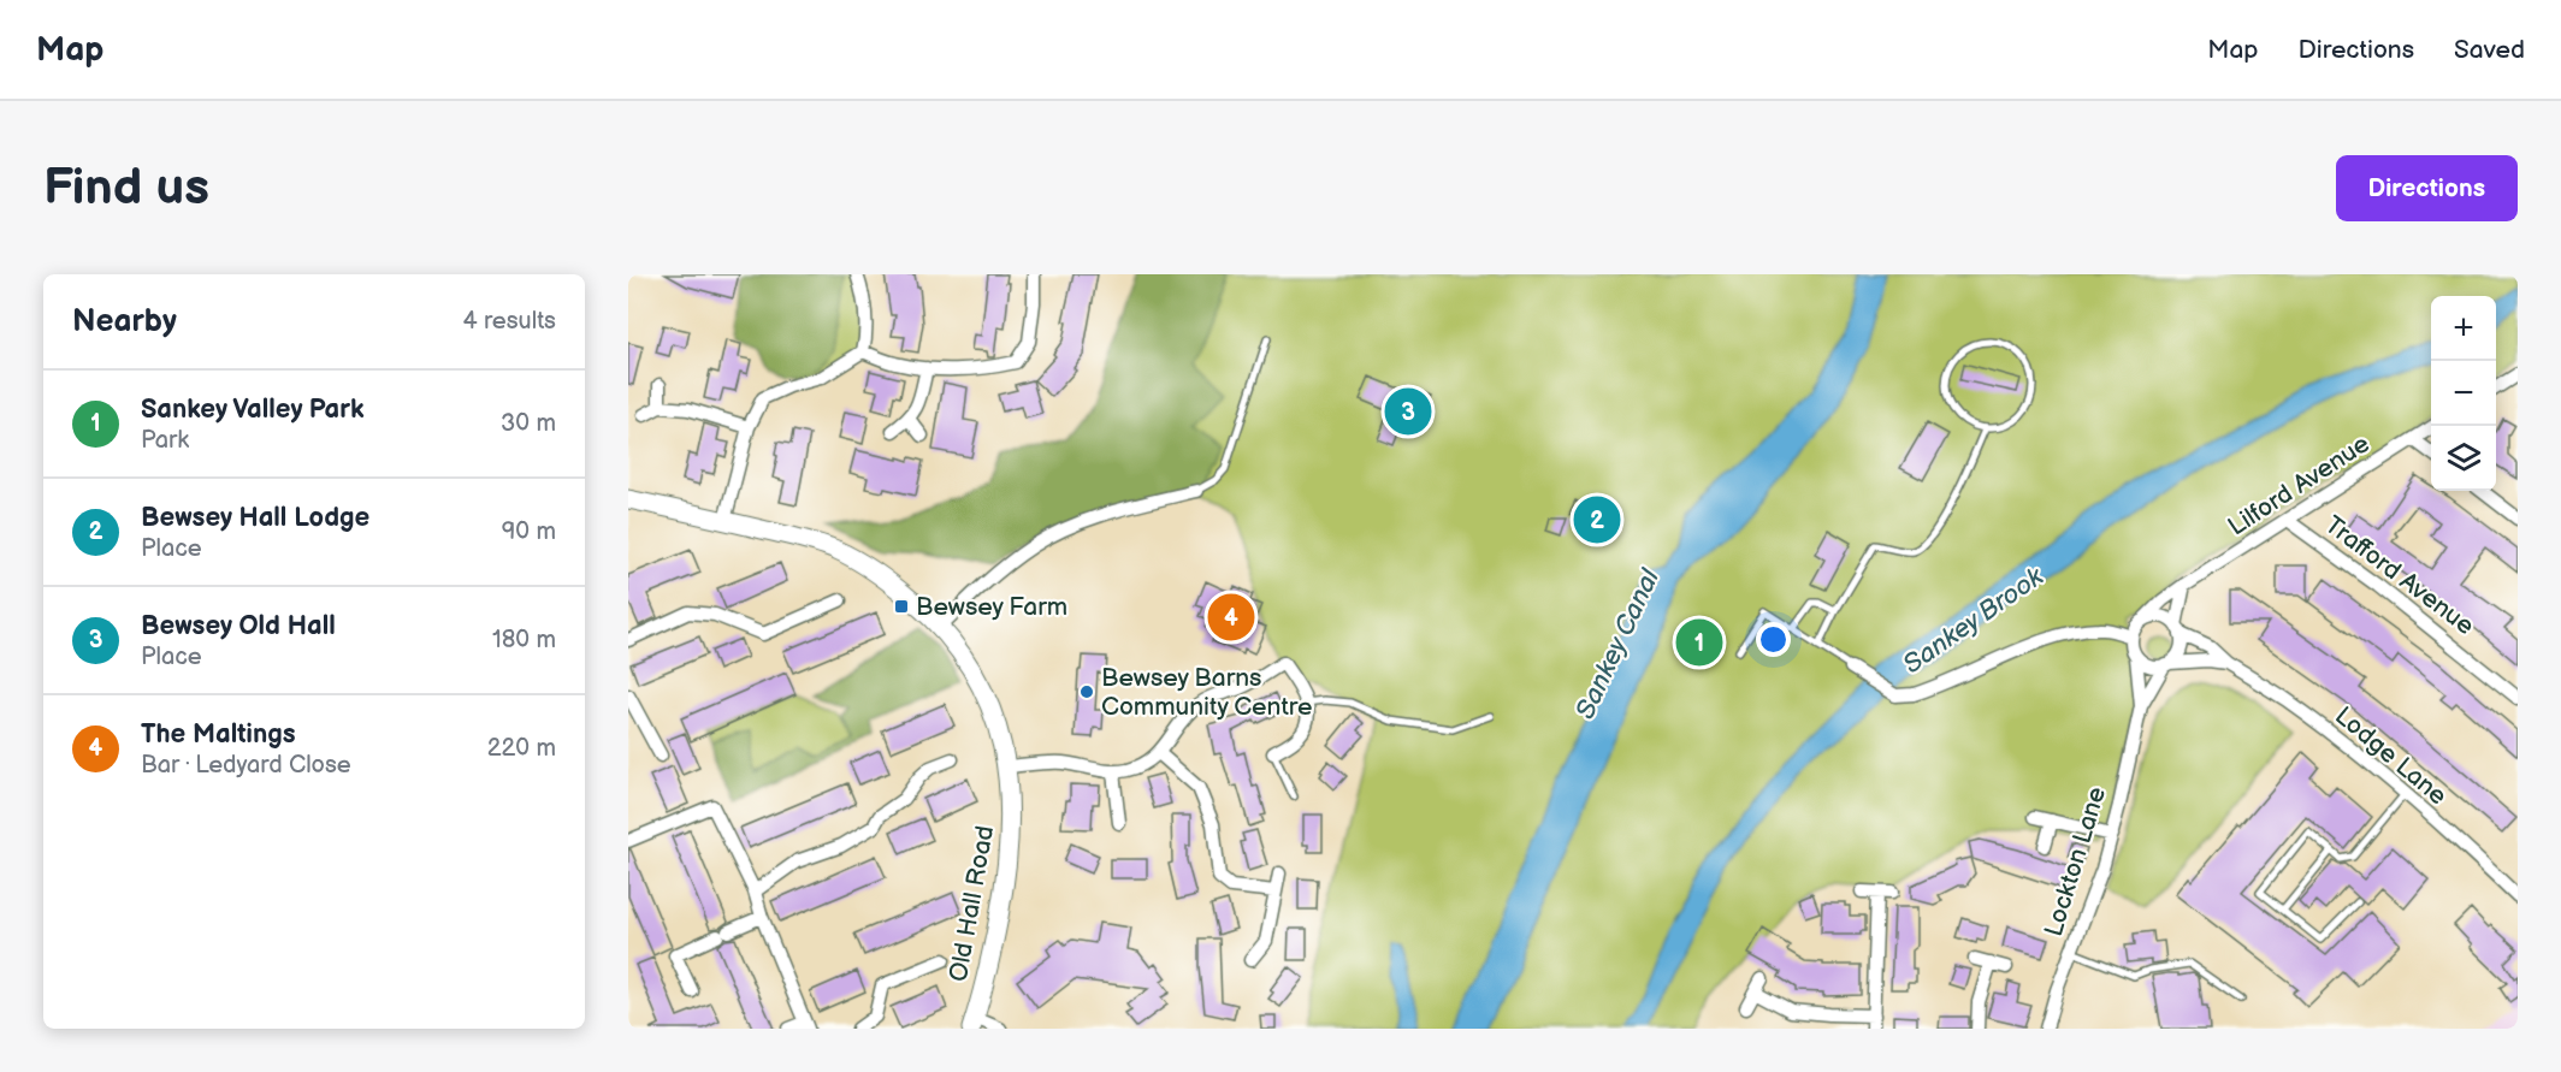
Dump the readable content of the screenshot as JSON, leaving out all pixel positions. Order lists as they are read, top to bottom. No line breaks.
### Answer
{"streets":{"street":["Lilford Avenue","Trafford Avenue","Lodge Lane","Lockton Lane","Old Hall Road"]},"crossings":[["Lilford Avenue","Trafford Avenue"],["Lilford Avenue","Lodge Lane"],["Lilford Avenue","Lockton Lane"],["Lodge Lane","Lockton Lane"]],"water":["Sankey Brook","Sankey Canal"],"places":{"transit":["Bewsey Farm"],"other":["Bewsey Barns Community Centre"]},"page":{"header":"Map","nav":["Map","Directions","Saved"],"buttons":"Directions","title":"Find us","heading":["Nearby","4 results"],"map_buttons":["+","−"],"list":[{"mark":"1","name":"Sankey Valley Park","note":"Park","value":"30 m"},{"mark":"2","name":"Bewsey Hall Lodge","note":"Place","value":"90 m"},{"mark":"3","name":"Bewsey Old Hall","note":"Place","value":"180 m"},{"mark":"4","name":"The Maltings","note":"Bar · Ledyard Close","value":"220 m"}],"pins":["3","2","4","1"]}}
